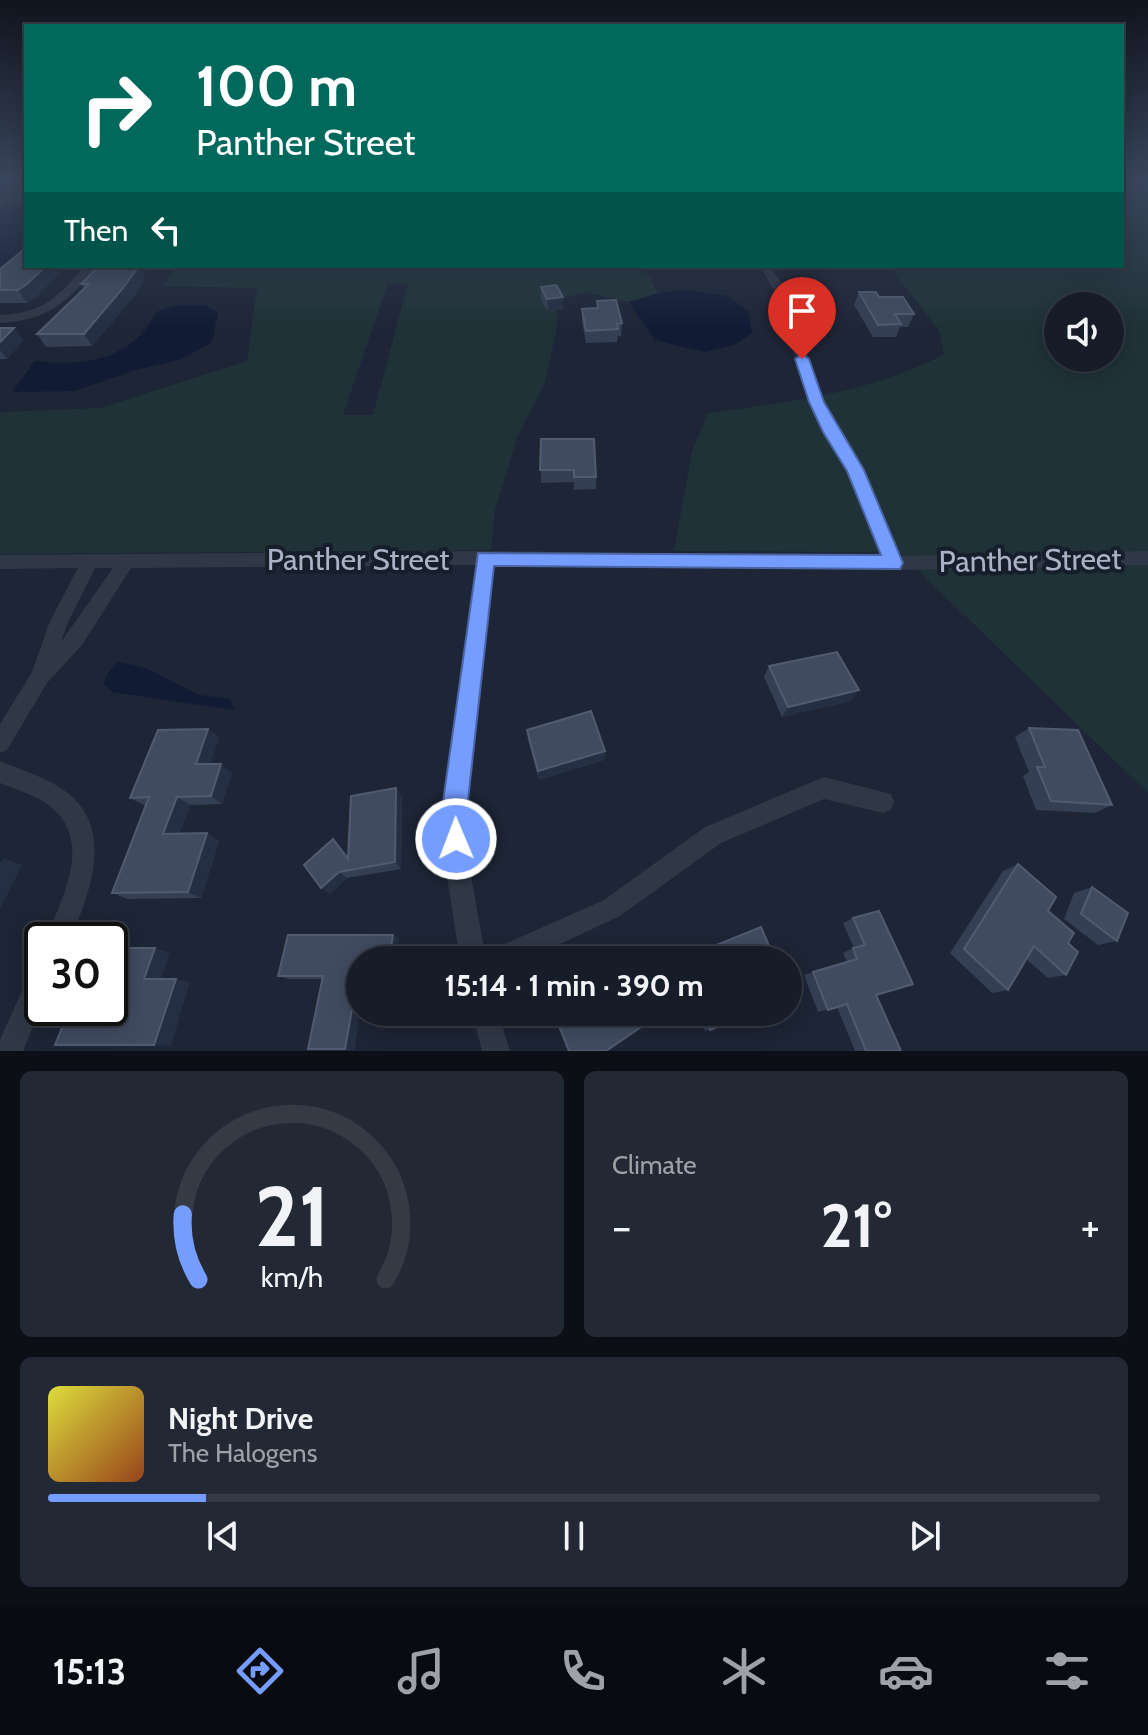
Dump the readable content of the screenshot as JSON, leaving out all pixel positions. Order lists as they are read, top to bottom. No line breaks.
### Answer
{"streets":{"street":["Panther Street"]},"page":{"turn":["100 m","Panther Street"],"then":"Then","limit":"30","trip":"15:14 · 1 min · 390 m","tile":"Climate","heat":["−","21°","+"],"song":["Night Drive","The Halogens"],"tabs":"15:13","gauge":["21","km/h"]}}
